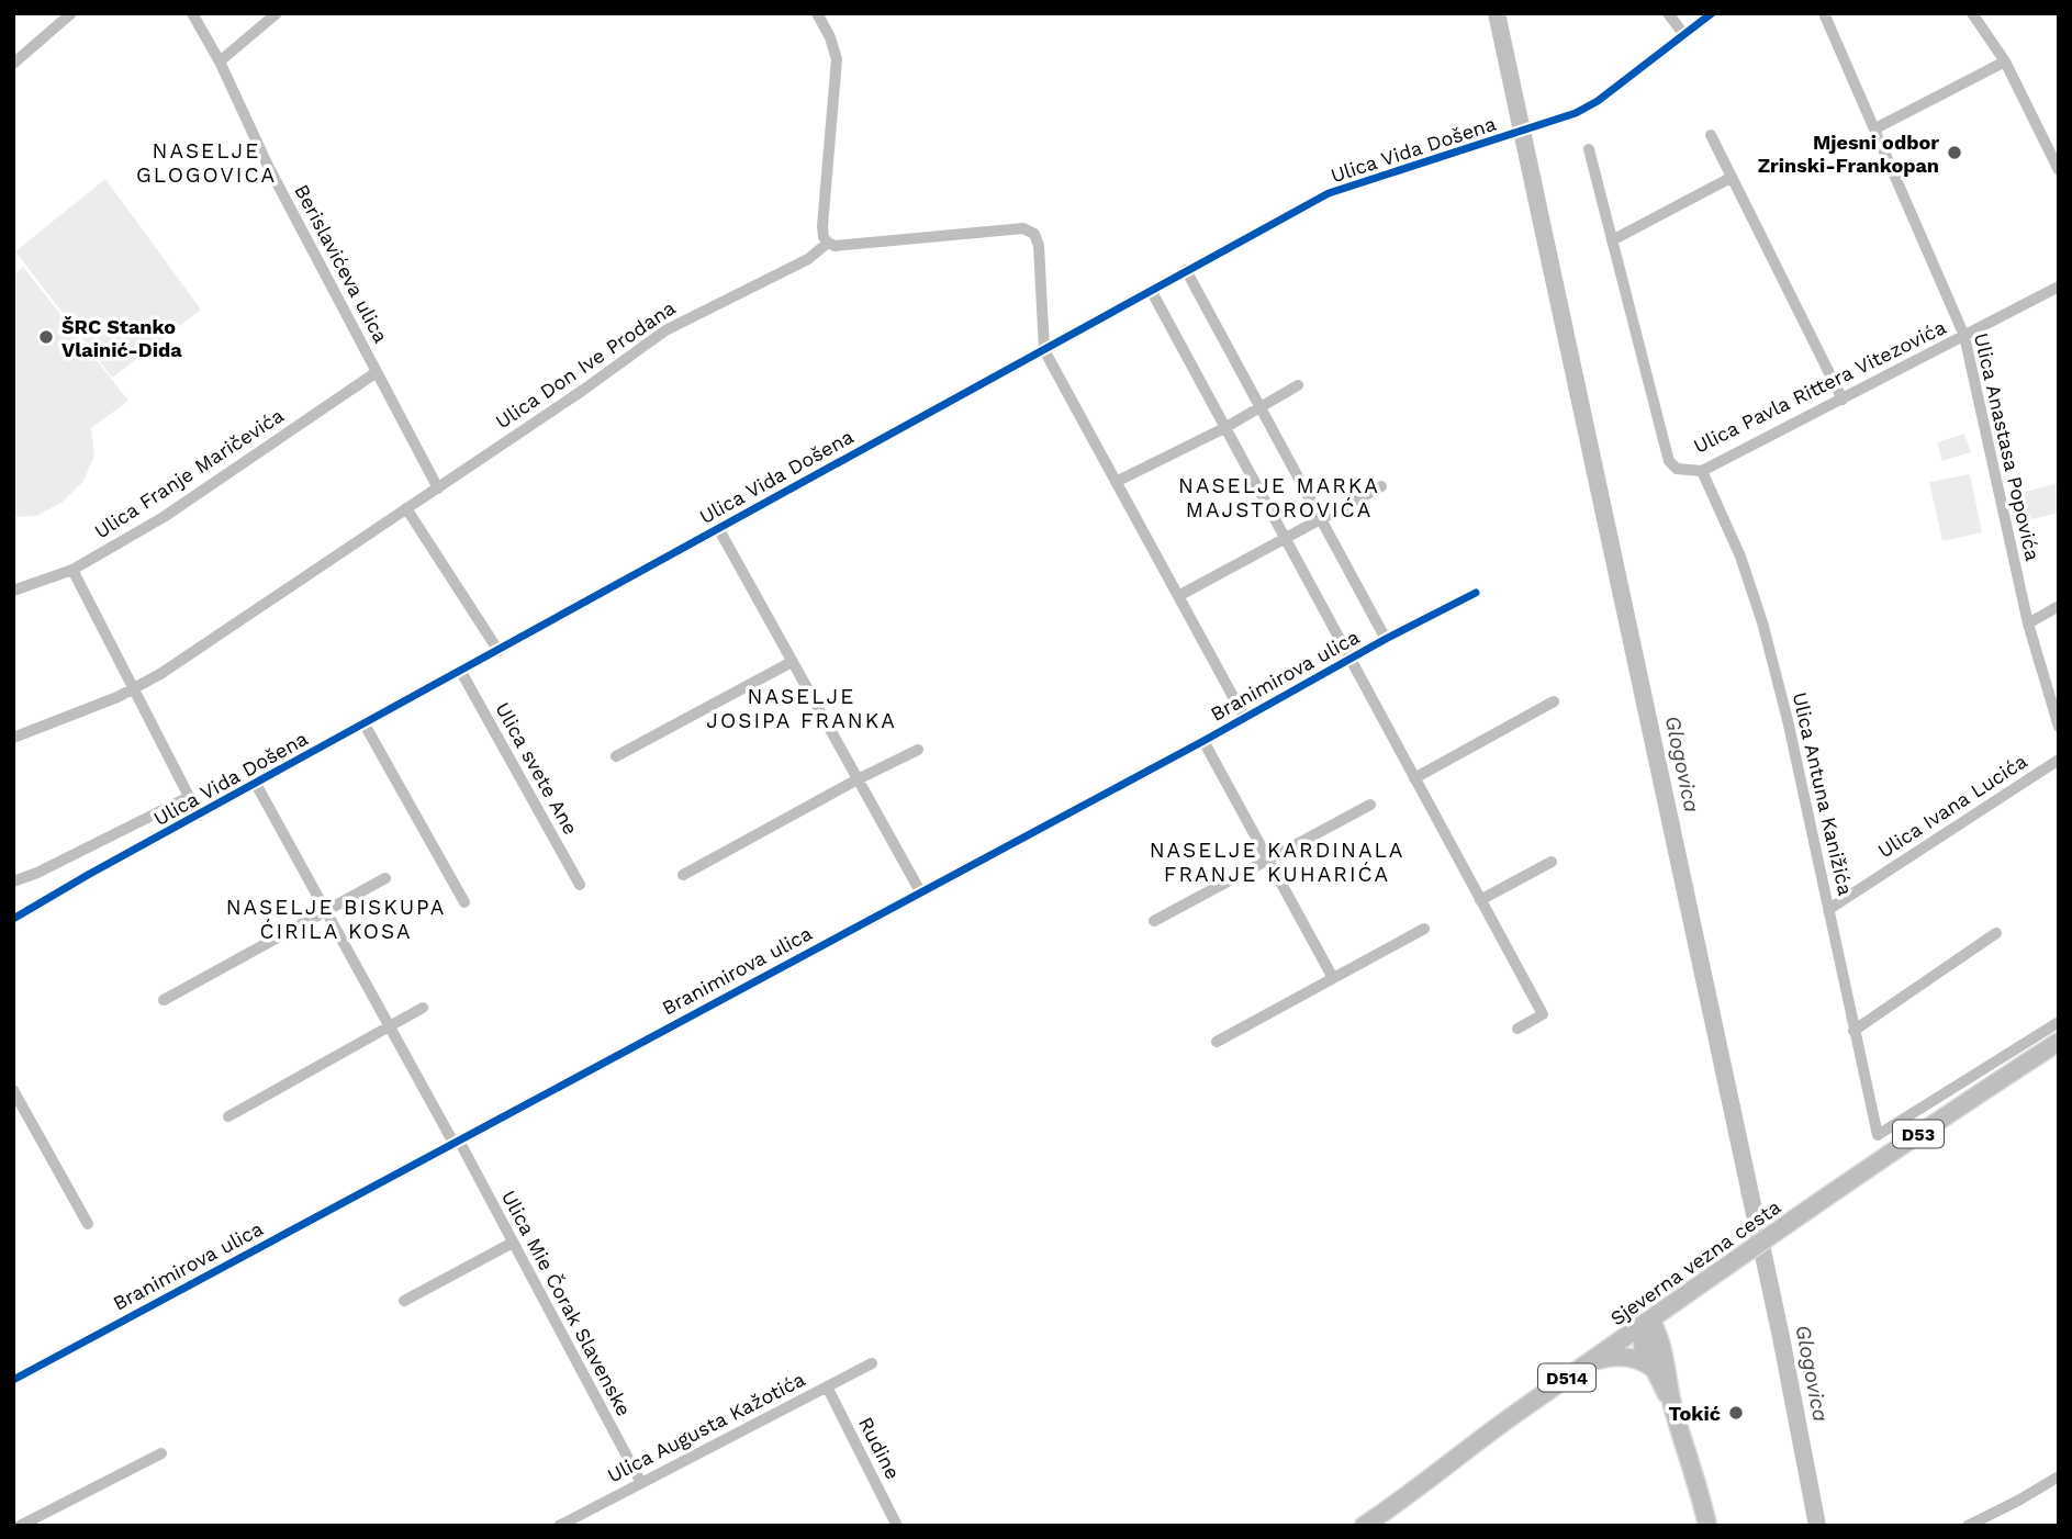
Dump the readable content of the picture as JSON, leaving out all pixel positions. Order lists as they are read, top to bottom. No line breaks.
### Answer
{"streets":{"main road":["D53","Sjeverna vezna cesta","D514"],"street":["Ulica Vida Došena","Berislavićeva ulica","Ulica Don Ive Prodana","Ulica Pavla Rittera Vitezovića","Ulica Anastasa Popovića","Ulica Franje Maričevića","Branimirova ulica","Ulica svete Ane","Ulica Antuna Kanižića","Ulica Ivana Lucića","Ulica Mie Čorak Slavenske","Ulica Augusta Kažotića","Rudine"]},"crossings":[["Ulica Vida Došena","Ulica svete Ane"],["Berislavićeva ulica","Ulica Don Ive Prodana"],["Berislavićeva ulica","Ulica Franje Maričevića"],["Ulica Pavla Rittera Vitezovića","Ulica Anastasa Popovića"],["Ulica Pavla Rittera Vitezovića","Ulica Antuna Kanižića"],["Branimirova ulica","Ulica Mie Čorak Slavenske"],["Ulica Antuna Kanižića","Ulica Ivana Lucića"],["Ulica Antuna Kanižića","Sjeverna vezna cesta"],["Ulica Mie Čorak Slavenske","Ulica Augusta Kažotića"],["Ulica Augusta Kažotića","Rudine"]],"districts":["NASELJE GLOGOVICA","NASELJE MARKA MAJSTOROVIĆA","NASELJE JOSIPA FRANKA","NASELJE KARDINALA FRANJE KUHARIĆA","NASELJE BISKUPA ĆIRILA KOSA"],"water":["Glogovica"],"places":["Mjesni odbor Zrinski-Frankopan","ŠRC Stanko Vlainić-Dida","Tokić"]}
